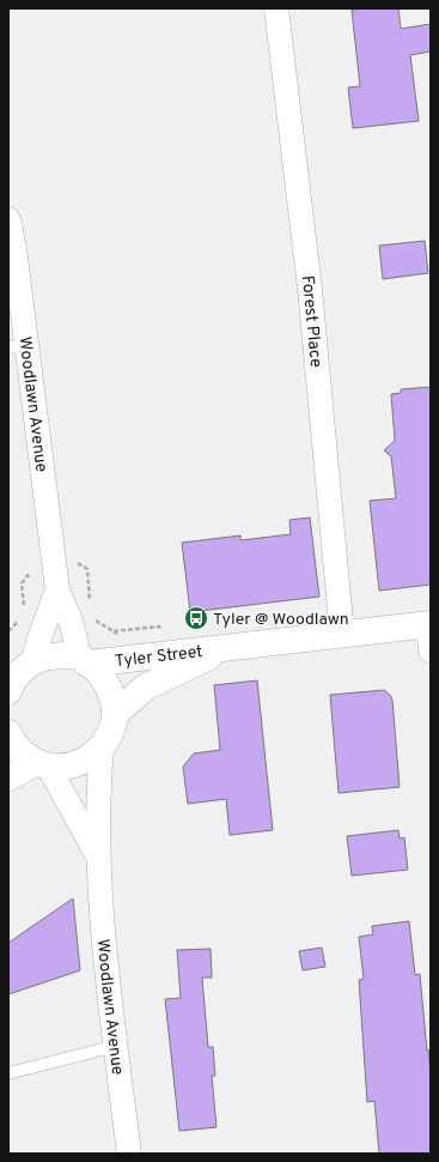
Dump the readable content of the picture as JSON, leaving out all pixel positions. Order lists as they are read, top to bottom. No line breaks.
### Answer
{"streets":{"main road":["Tyler Street"],"street":["Forest Place","Woodlawn Avenue"]},"crossings":[["Forest Place","Tyler Street"],["Woodlawn Avenue","Tyler Street"]],"places":{"bus stop":["Tyler @ Woodlawn"]}}
